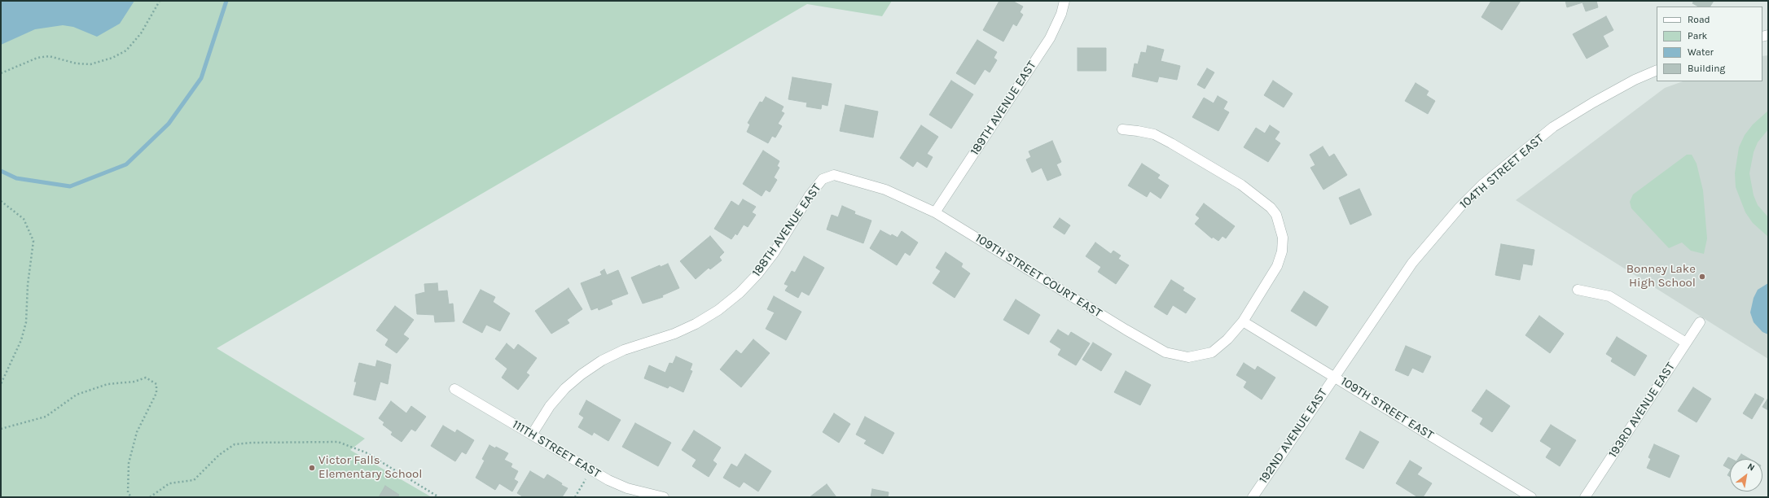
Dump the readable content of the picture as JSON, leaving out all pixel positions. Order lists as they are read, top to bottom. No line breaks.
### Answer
{"streets":{"street":["189TH AVENUE EAST","104TH STREET EAST","188TH AVENUE EAST","109TH STREET COURT EAST","109TH STREET EAST","193RD AVENUE EAST","192ND AVENUE EAST","111TH STREET EAST"]},"crossings":[["189TH AVENUE EAST","109TH STREET COURT EAST"],["104TH STREET EAST","109TH STREET EAST"],["104TH STREET EAST","192ND AVENUE EAST"],["188TH AVENUE EAST","109TH STREET COURT EAST"],["188TH AVENUE EAST","111TH STREET EAST"],["109TH STREET COURT EAST","109TH STREET EAST"],["109TH STREET EAST","192ND AVENUE EAST"]],"places":["Bonney Lake High School","Victor Falls Elementary School"],"legend":["Road","Park","Water","Building"],"north":"top right"}
